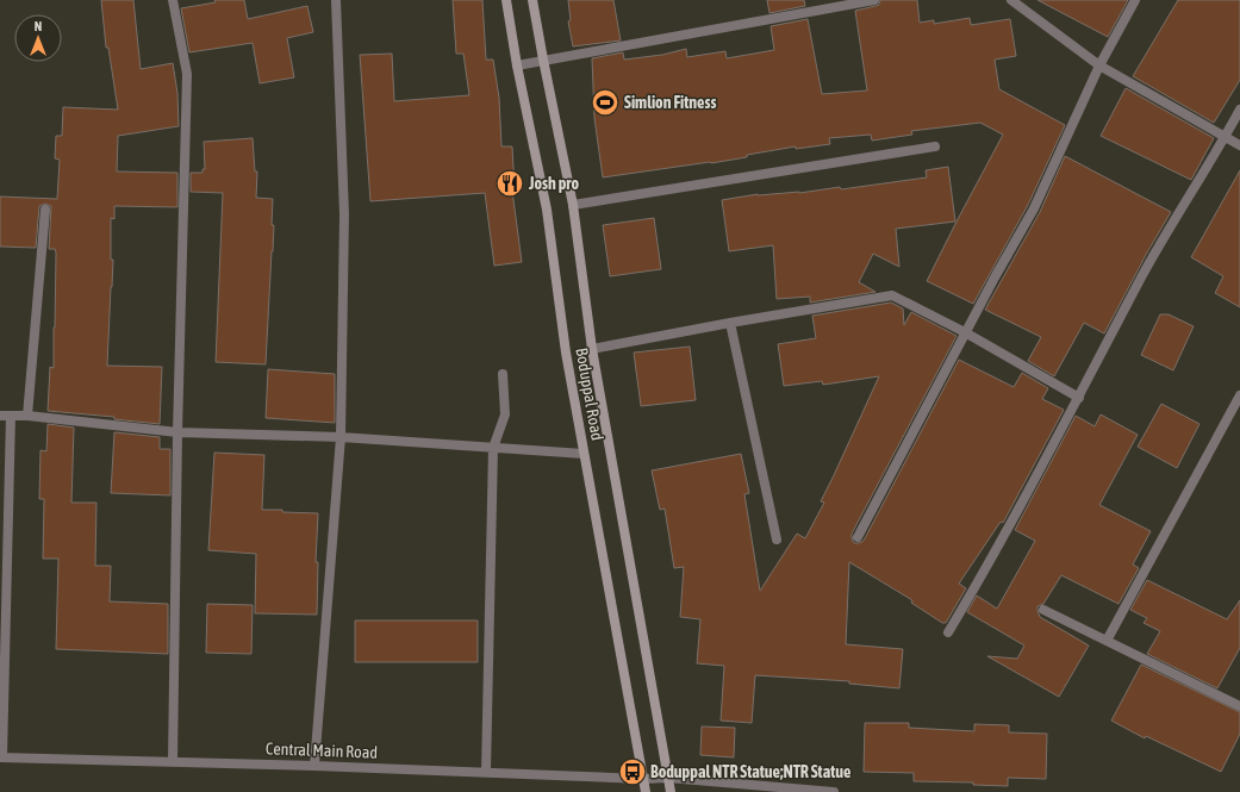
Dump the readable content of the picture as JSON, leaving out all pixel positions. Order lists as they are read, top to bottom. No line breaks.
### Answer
{"streets":{"street":["Boduppal Road","Central Main Road"]},"crossings":[["Boduppal Road","Central Main Road"]],"places":{"sports":["Simlion Fitness"],"restaurant":["Josh pro"],"bus stop":["Boduppal NTR Statue;NTR Statue"]},"north":"top"}
